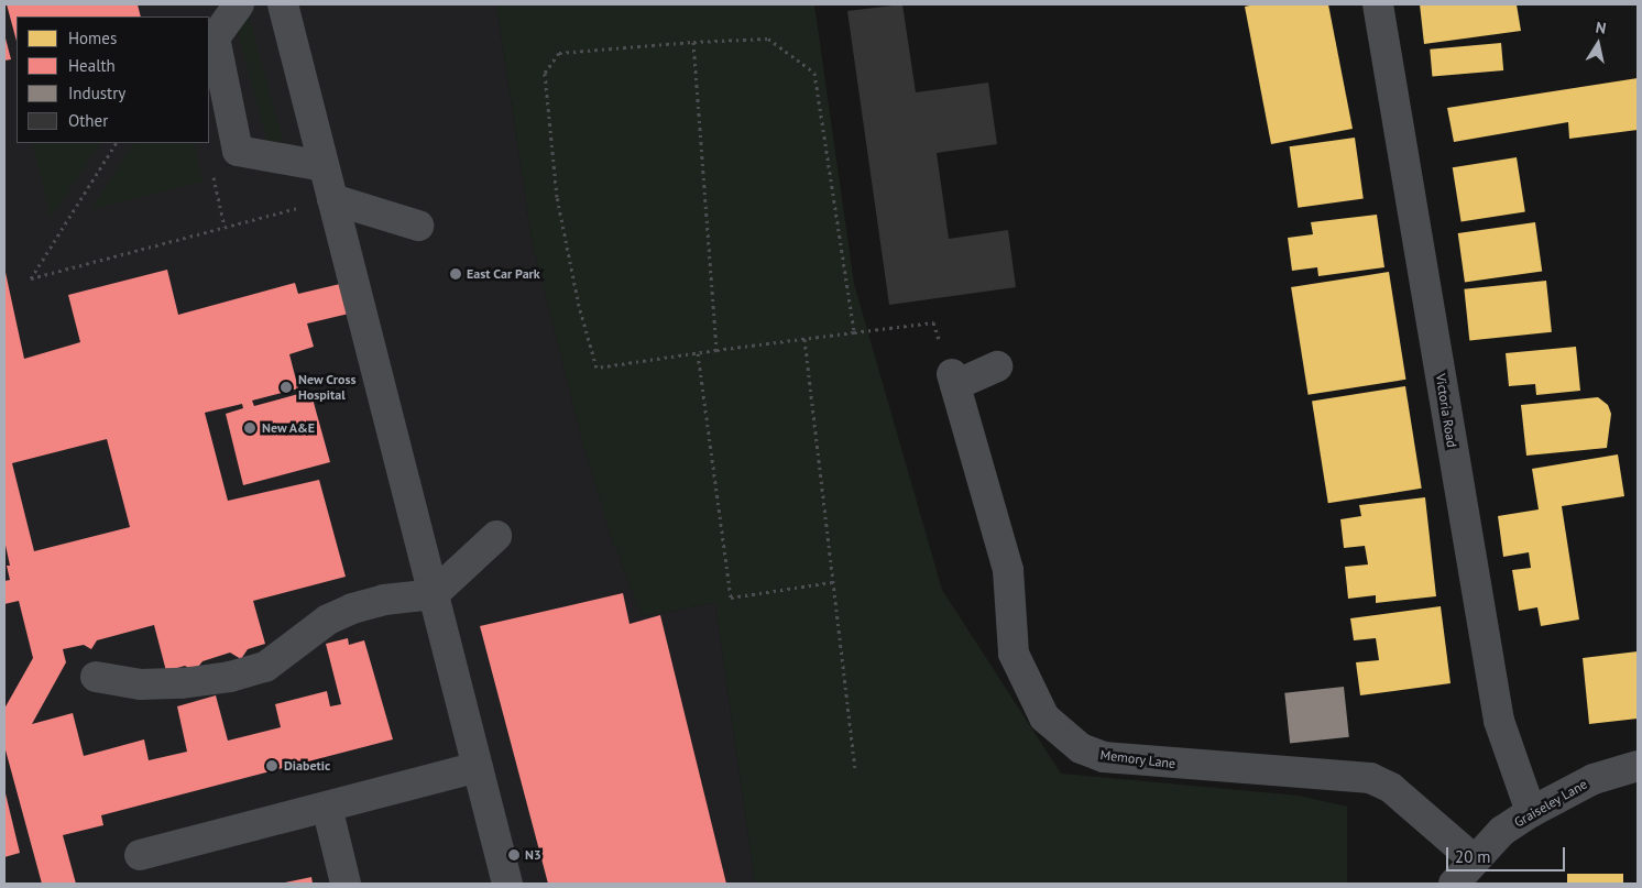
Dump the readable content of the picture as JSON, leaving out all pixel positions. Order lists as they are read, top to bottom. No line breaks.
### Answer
{"streets":{"street":["Victoria Road","Memory Lane","Graiseley Lane"]},"crossings":[["Victoria Road","Graiseley Lane"],["Memory Lane","Graiseley Lane"]],"places":["East Car Park","New Cross Hospital","New A&E","Diabetic","N3"],"legend":["Homes","Health","Industry","Other"],"scale_bar":"20 m","north":"top"}
